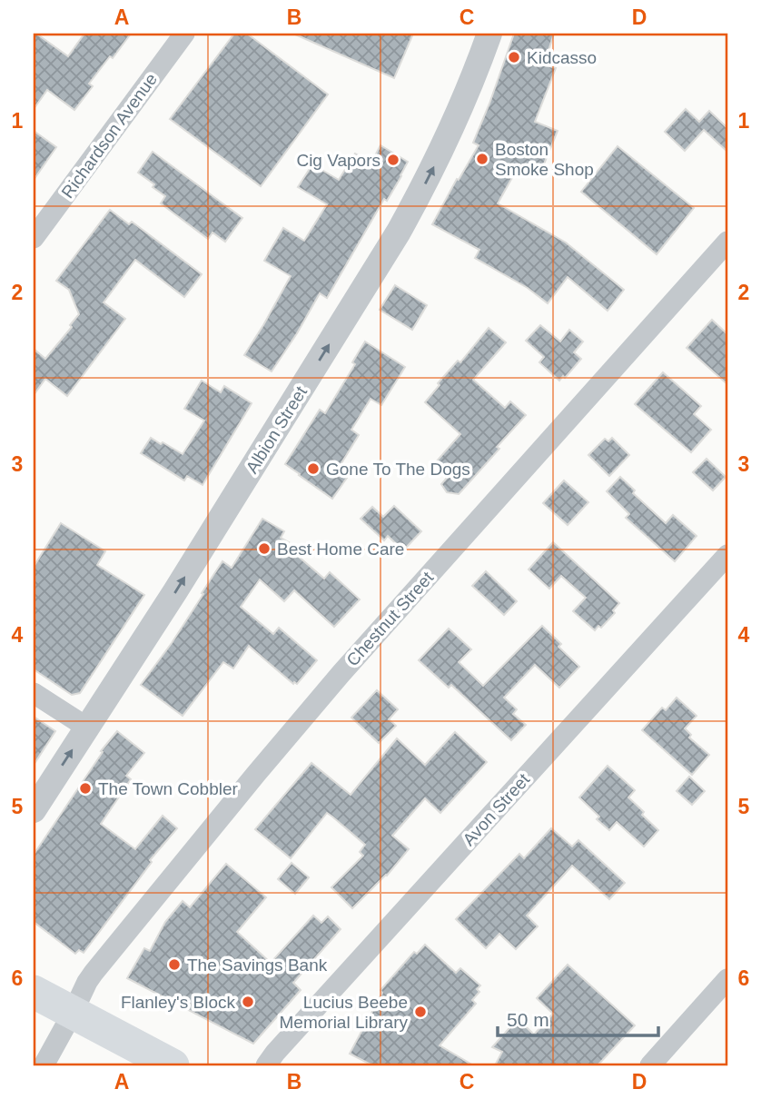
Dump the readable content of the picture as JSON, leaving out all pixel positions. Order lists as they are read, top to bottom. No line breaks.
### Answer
{"streets":{"street":["Richardson Avenue","Albion Street","Chestnut Street","Avon Street"]},"one_way":["Albion Street"],"places":["Kidcasso","Boston Smoke Shop","Cig Vapors","Gone To The Dogs","Best Home Care","The Town Cobbler","The Savings Bank","Flanley's Block","Lucius Beebe Memorial Library"],"scale_bar":"50 m","grid":{"columns":["A","B","C","D"],"rows":["1","2","3","4","5","6"]}}
